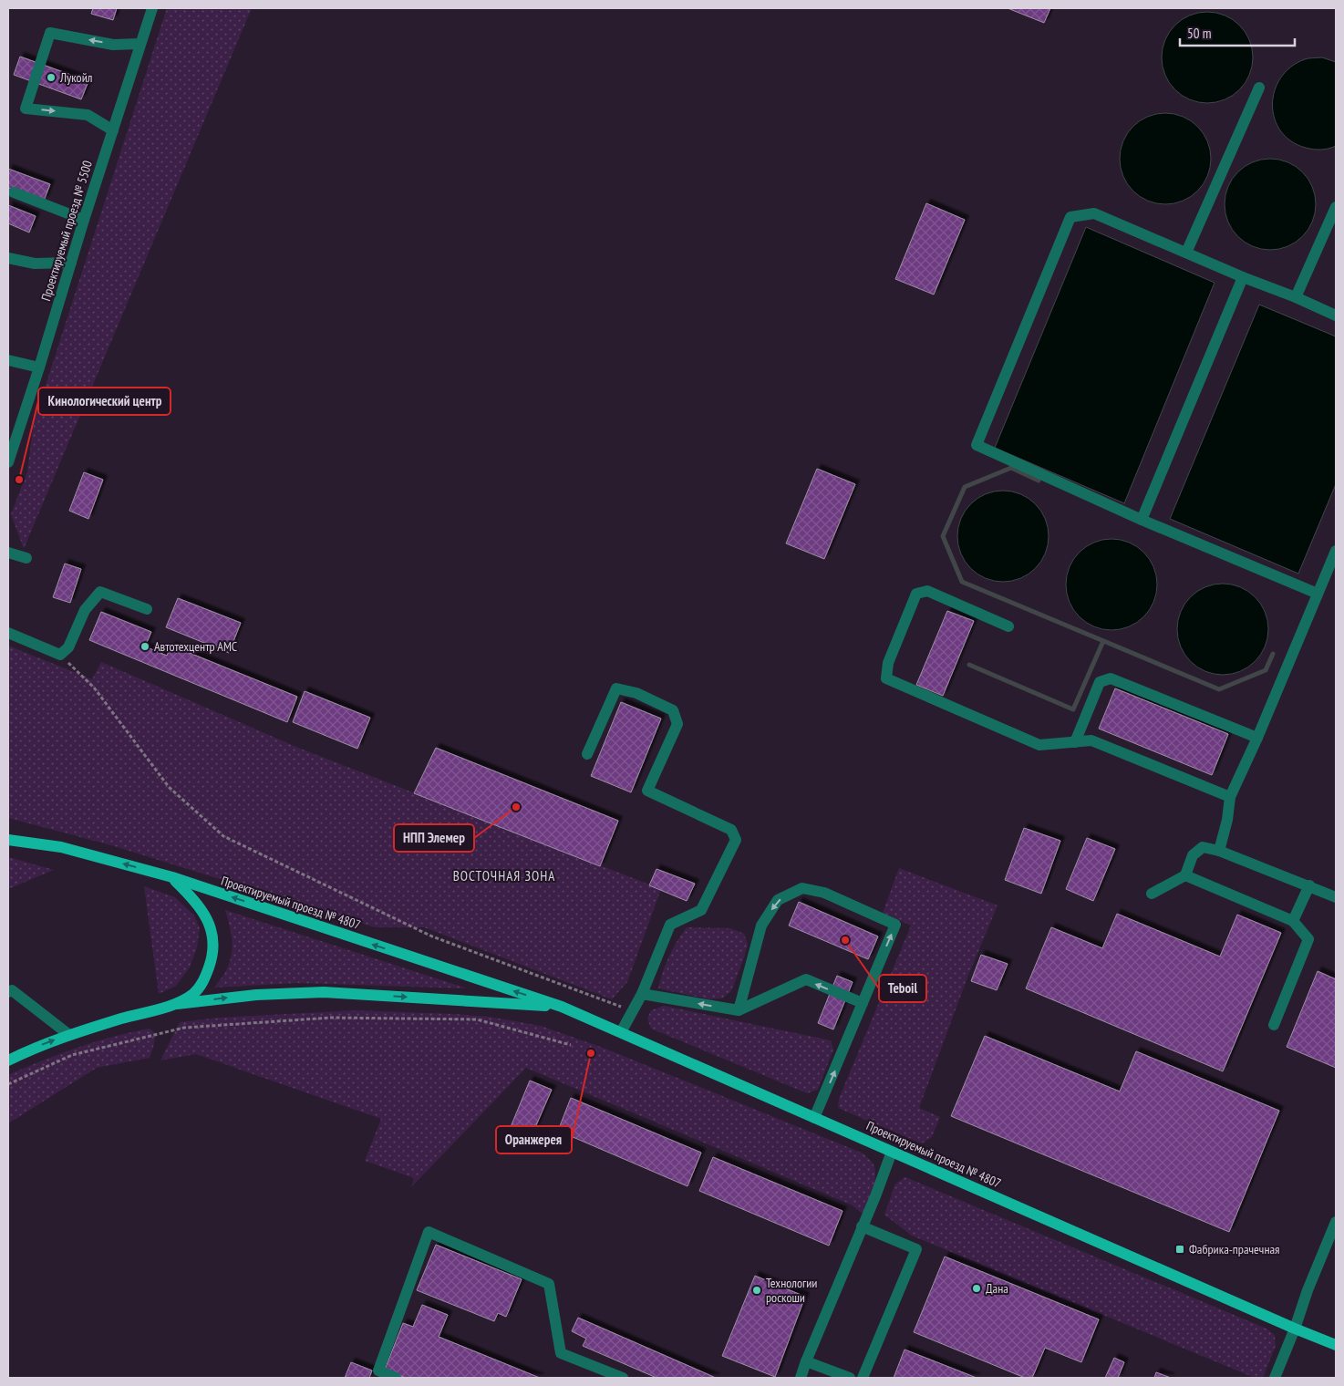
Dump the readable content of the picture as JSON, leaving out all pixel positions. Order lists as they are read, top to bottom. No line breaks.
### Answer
{"streets":{"main road":["Проектируемый проезд № 4807"],"street":["Проектируемый проезд № 5500"]},"districts":["ВОСТОЧНАЯ ЗОНА"],"places":{"other":["Лукойл","Кинологический центр","Автотехцентр АМС","НПП Элемер","Teboil","Оранжерея","Дана","Технологии роскоши"],"transit":["Фабрика-прачечная"]},"scale_bar":"50 m"}
